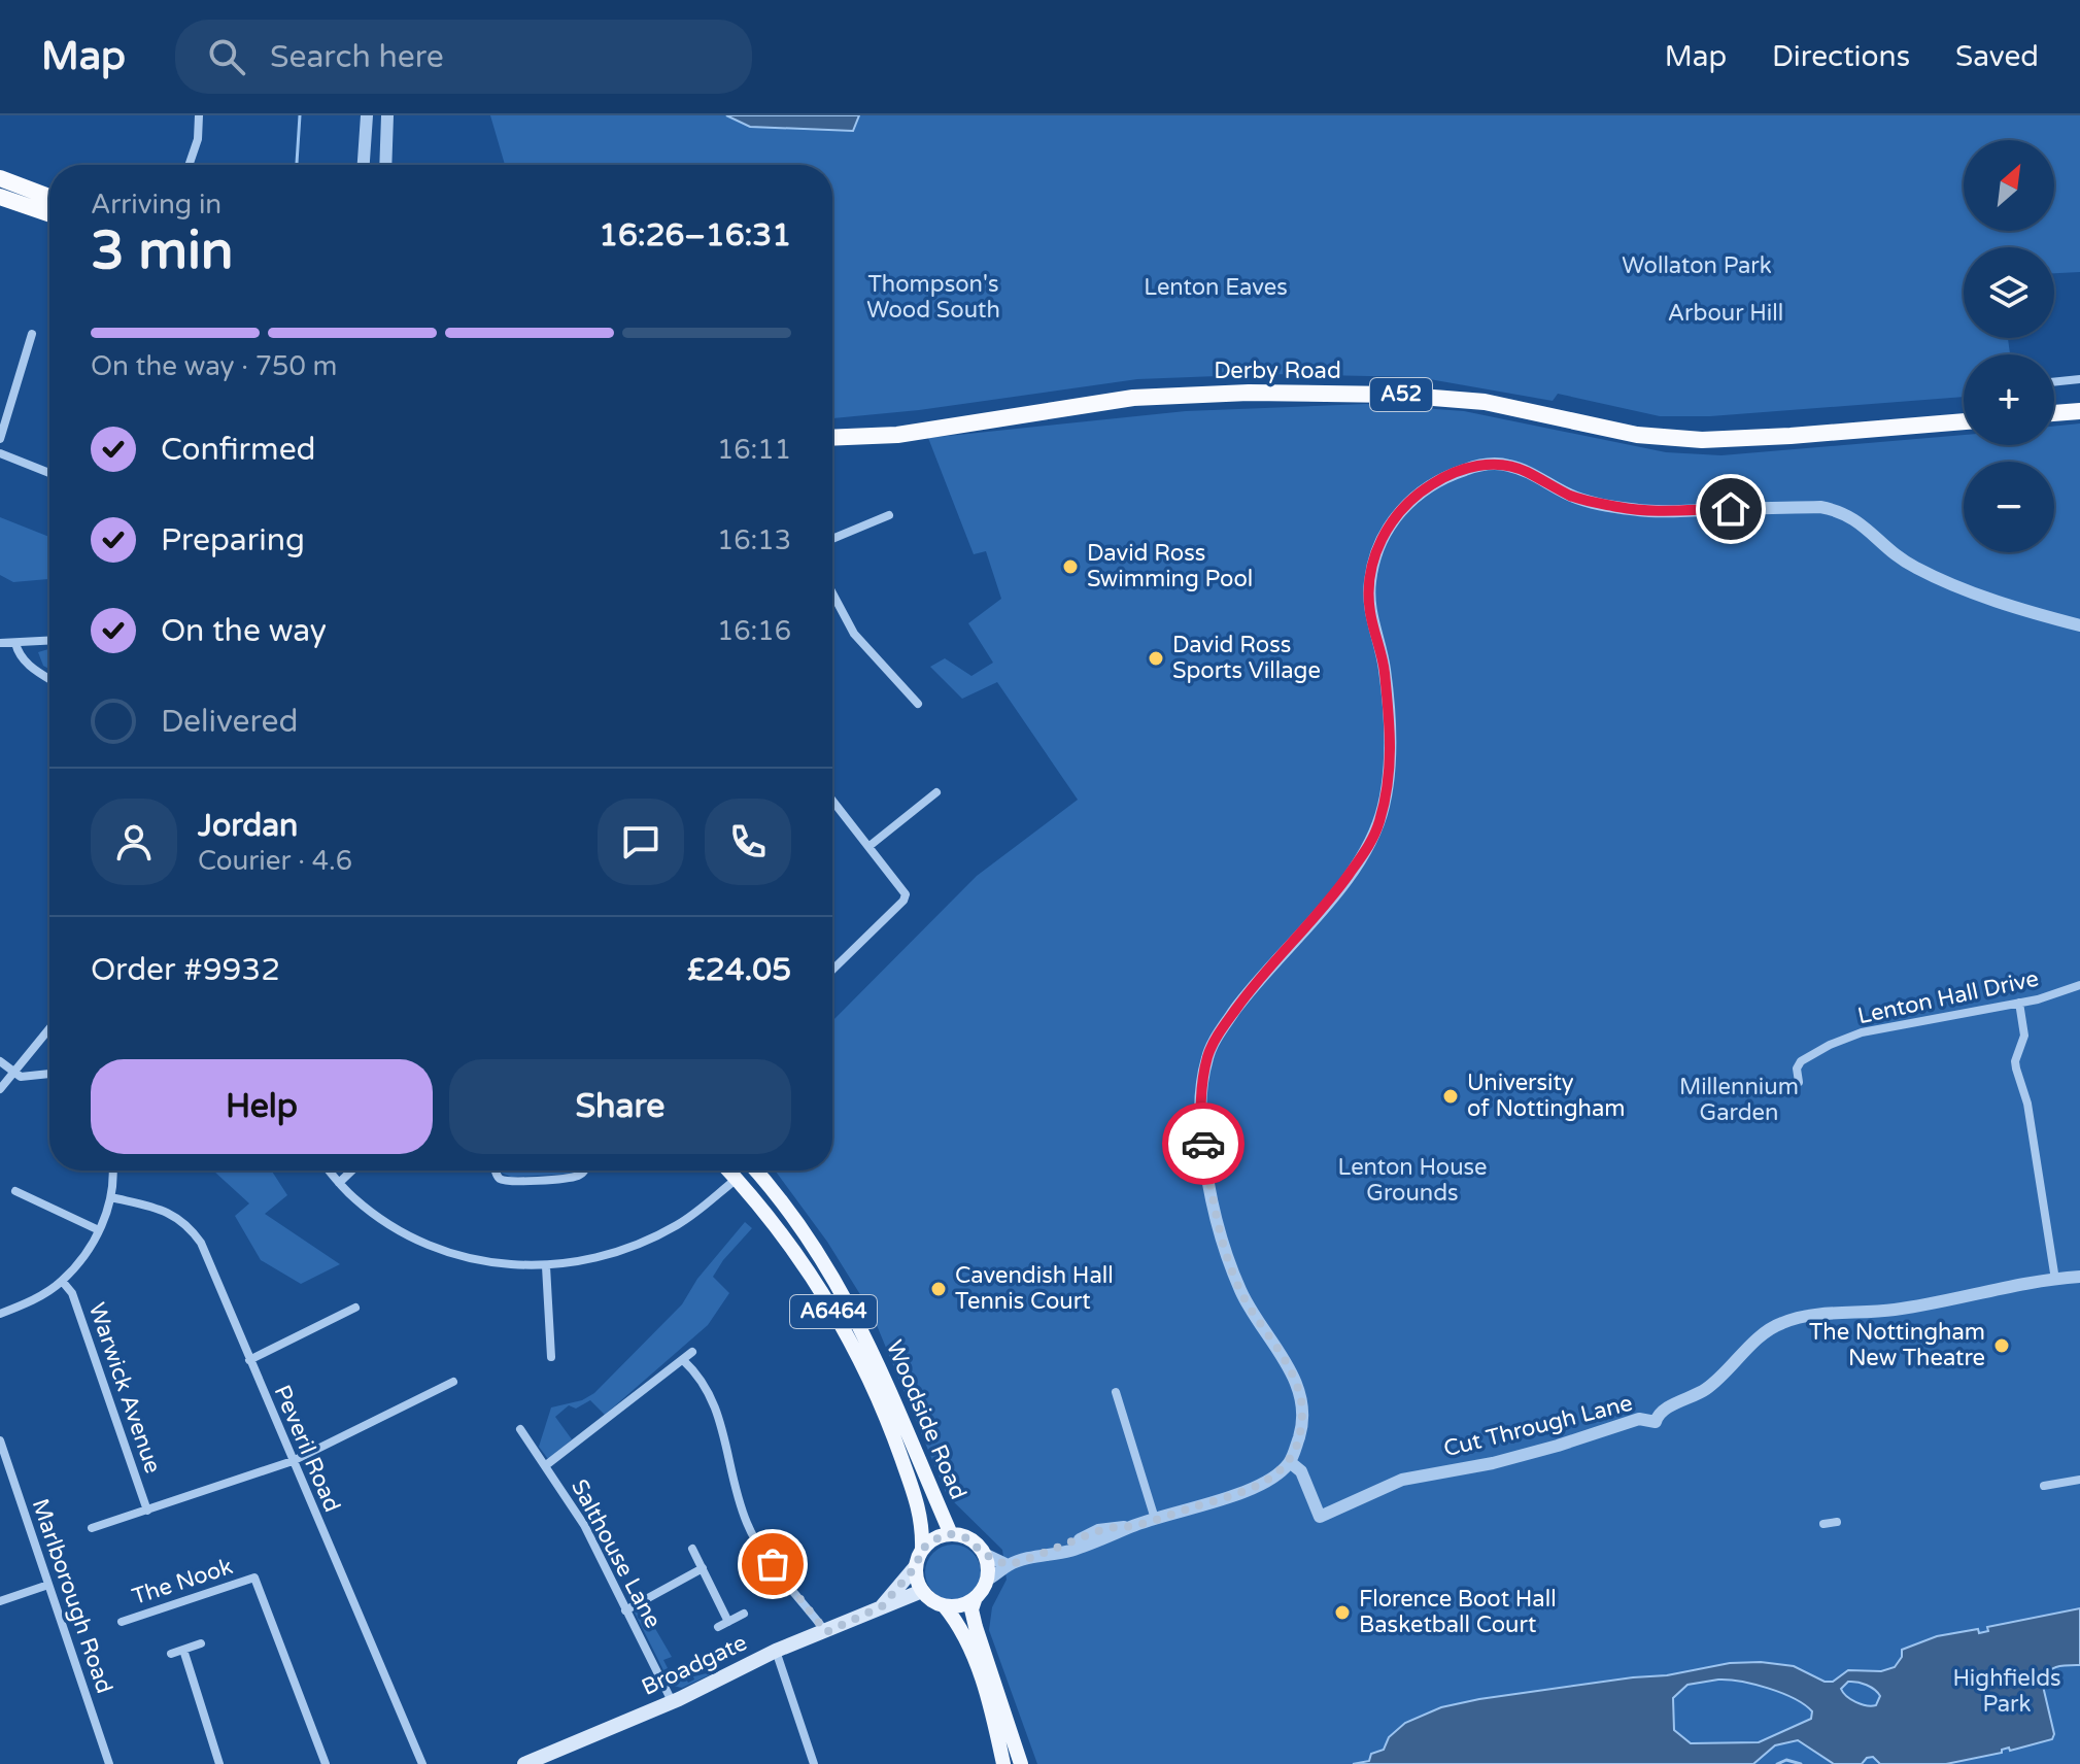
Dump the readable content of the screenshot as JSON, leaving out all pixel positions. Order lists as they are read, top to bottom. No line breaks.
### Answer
{"streets":{"highway":["Derby Road","A52"],"main road":["A6464","Woodside Road","Broadgate"],"street":["Lenton Hall Drive","Warwick Avenue","Cut Through Lane","Peveril Road","Salthouse Lane","The Nook","Marlborough Road"]},"crossings":[["Woodside Road","Broadgate"],["Salthouse Lane","Broadgate"]],"parks":["Wollaton Park","Thompson's Wood South","Lenton Eaves","Arbour Hill","Millennium Garden","Lenton House Grounds","Highfields Park"],"places":["David Ross Swimming Pool","David Ross Sports Village","University of Nottingham","Cavendish Hall Tennis Court","The Nottingham New Theatre","Florence Boot Hall Basketball Court"],"north":"top right","page":{"header":"Map","search":"Search here","nav":["Map","Directions","Saved"],"map_buttons":["+","−"],"heading":["3 min","Arriving in","16:26–16:31"],"panel":["Jordan","Courier · 4.6","Order #9932","£24.05"],"bar":"On the way · 750 m","list":[["Confirmed","16:11"],["Preparing","16:13"],["On the way","16:16"],"Delivered"],"buttons":["Help","Share"]}}
